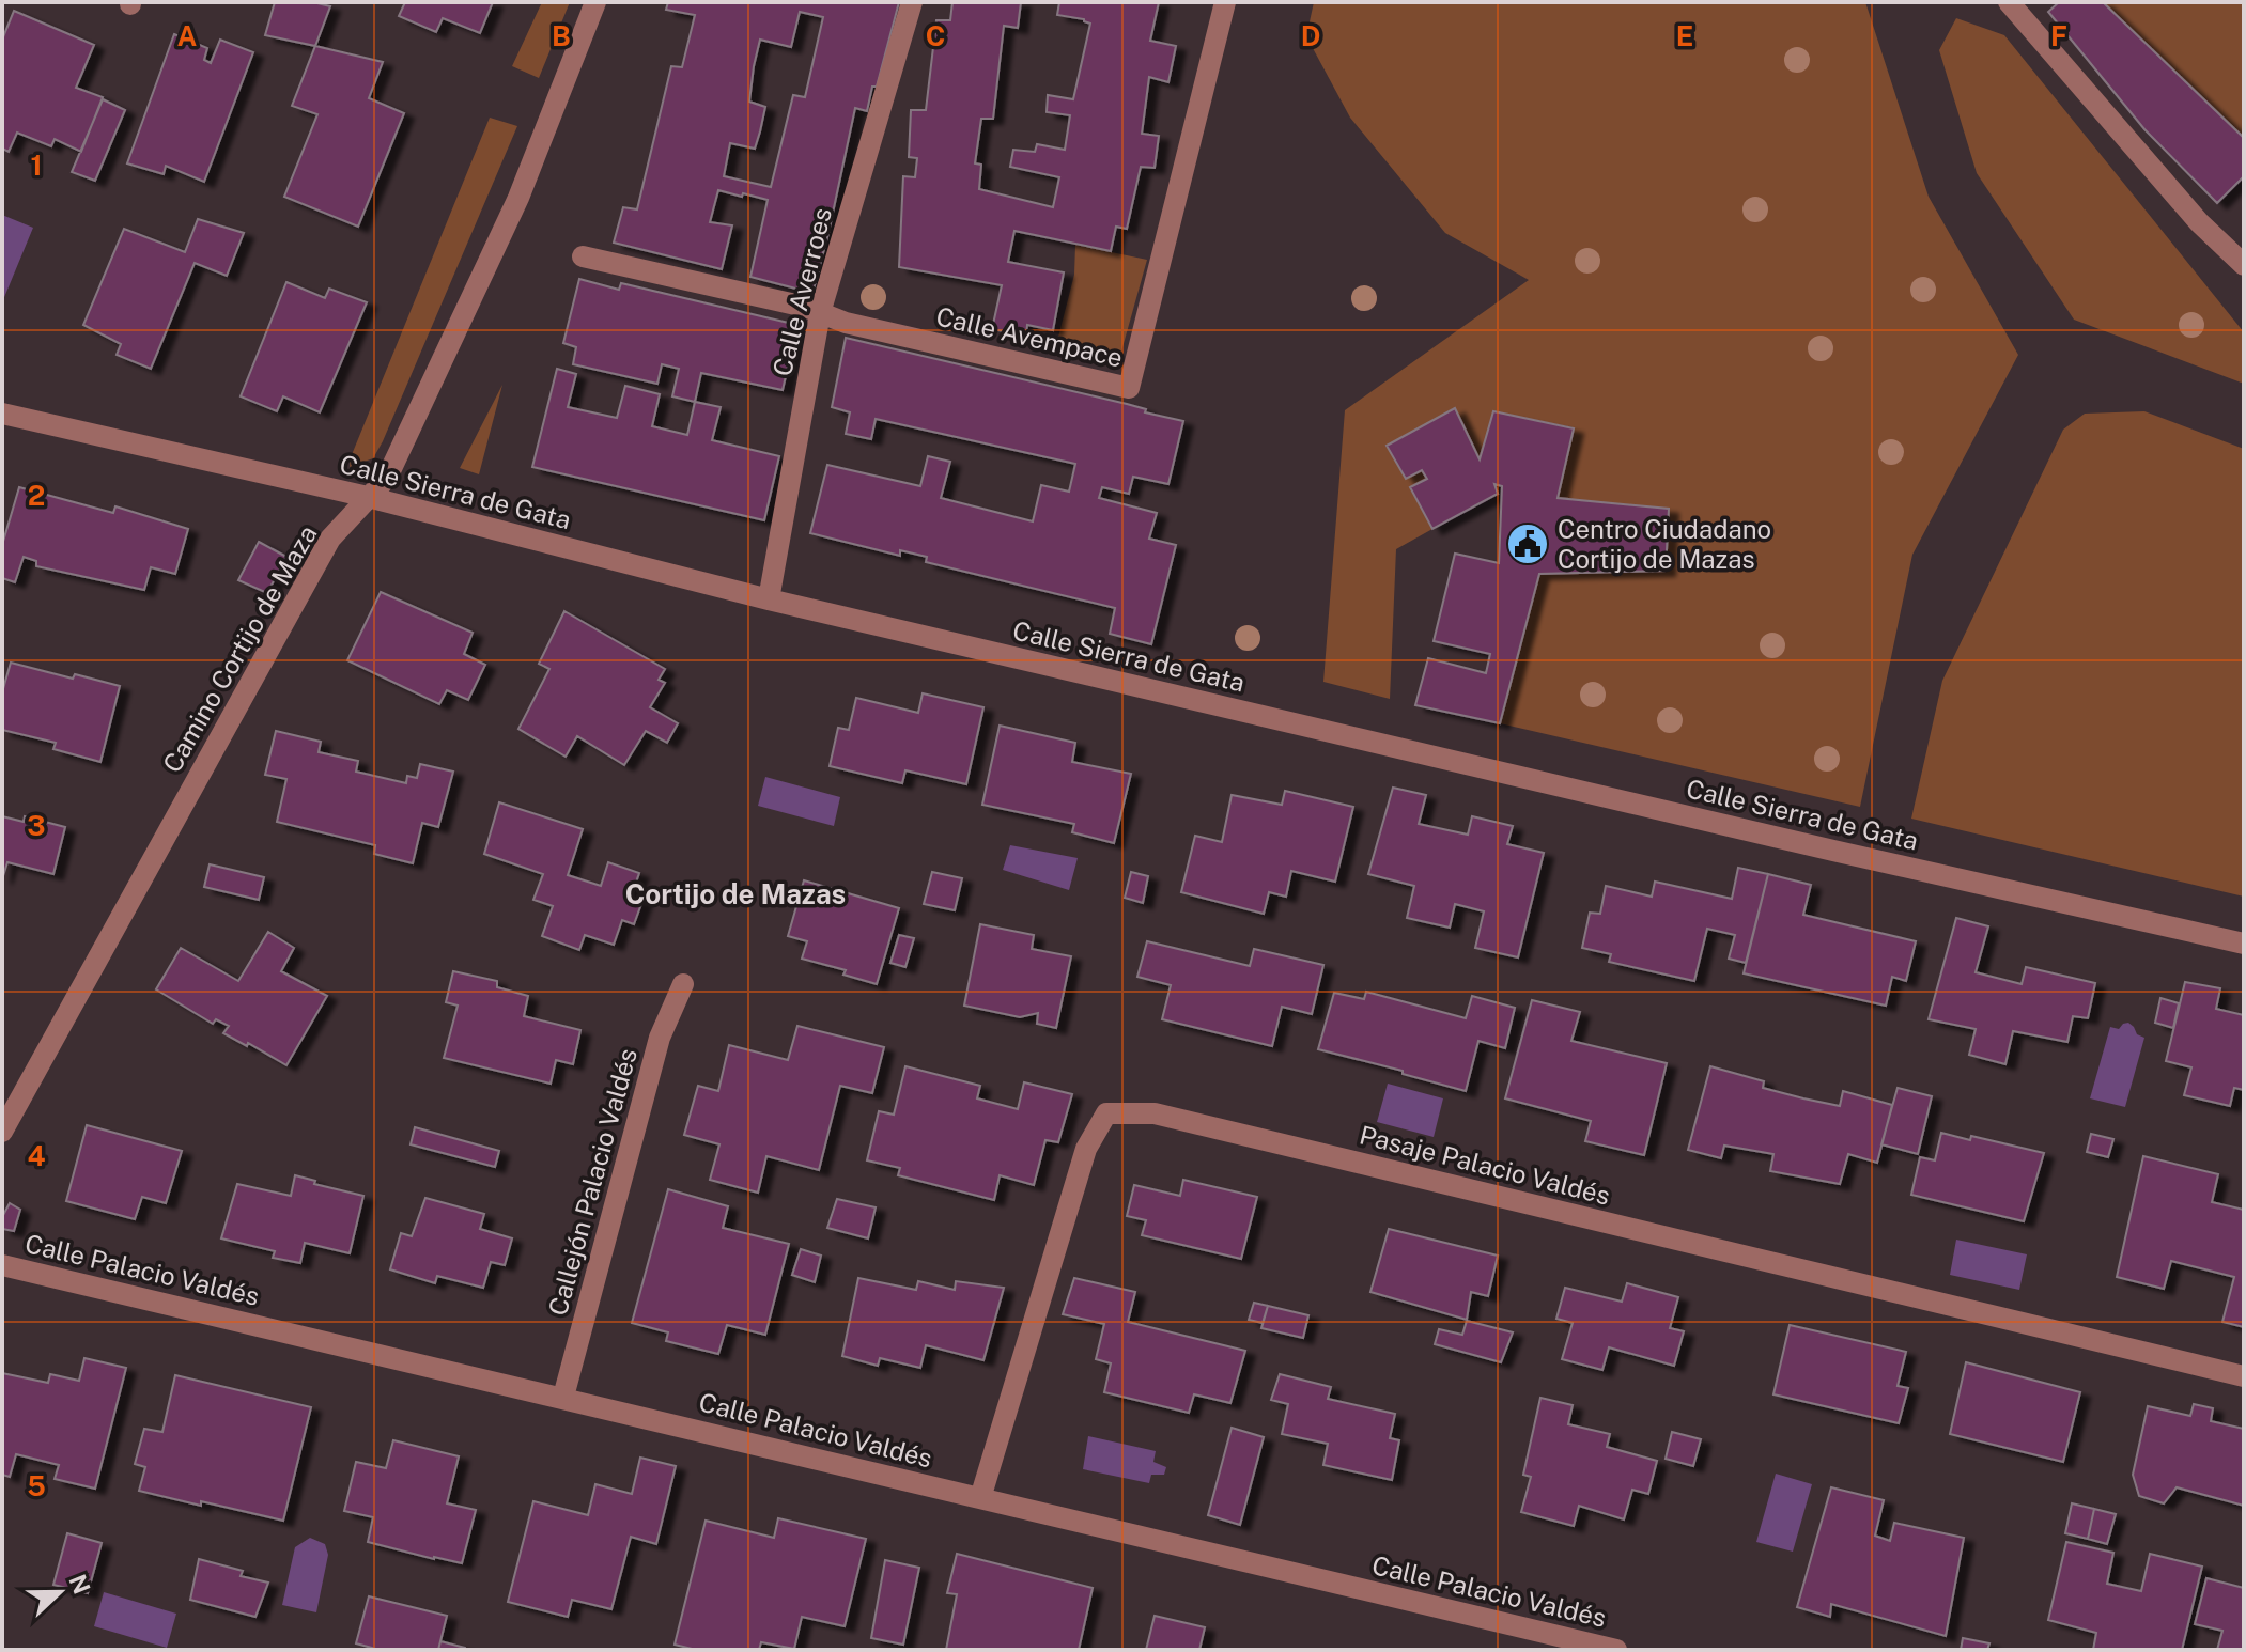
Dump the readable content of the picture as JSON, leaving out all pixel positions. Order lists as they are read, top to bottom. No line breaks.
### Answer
{"streets":{"street":["Calle Averroes","Calle Avempace","Calle Sierra de Gata","Camino Cortijo de Maza","Pasaje Palacio Valdés","Callejón Palacio Valdés","Calle Palacio Valdés"]},"crossings":[["Calle Averroes","Calle Avempace"],["Calle Averroes","Calle Sierra de Gata"],["Calle Sierra de Gata","Camino Cortijo de Maza"],["Pasaje Palacio Valdés","Calle Palacio Valdés"],["Callejón Palacio Valdés","Calle Palacio Valdés"]],"districts":["Cortijo de Mazas"],"places":{"public building":["Centro Ciudadano Cortijo de Mazas"]},"north":"right","grid":{"columns":["A","B","C","D","E","F"],"rows":["1","2","3","4","5"]}}
